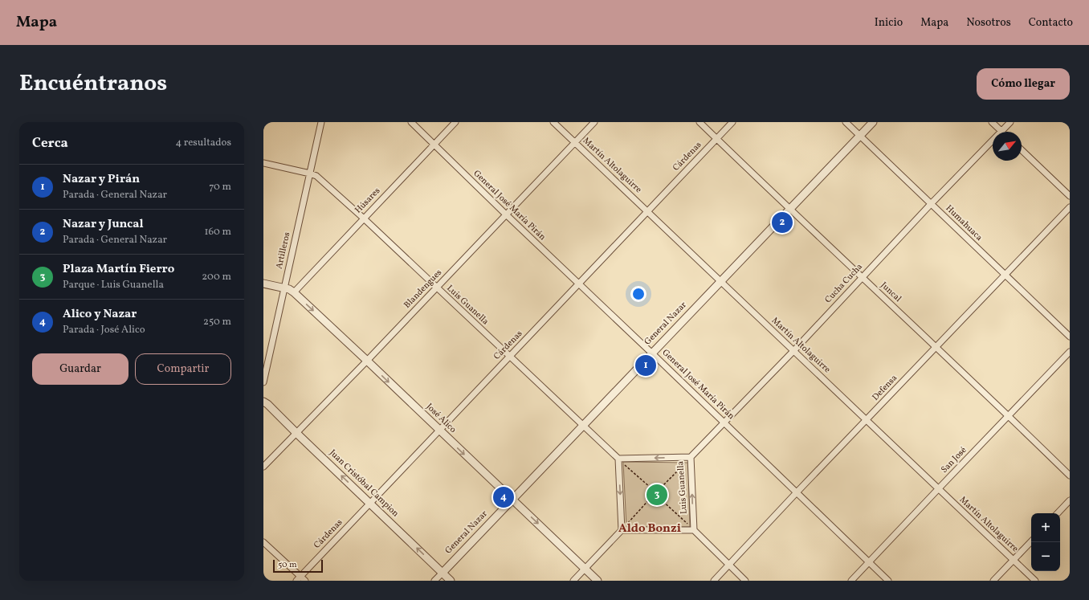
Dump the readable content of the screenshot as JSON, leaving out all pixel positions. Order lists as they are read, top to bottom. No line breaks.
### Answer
{"streets":{"street":["Cárdenas","Martín Altolaguirre","Húsares","General José María Pirán","Humahuaca","Artilleros","Cucha Cucha","Blandengues","Juncal","Luis Guanella","General Nazar","Defensa","José Alico","San José","Juan Cristóbal Campion"]},"crossings":[["Cárdenas","Martín Altolaguirre"],["Cárdenas","General José María Pirán"],["Cárdenas","Juncal"],["Cárdenas","Luis Guanella"],["Cárdenas","José Alico"],["Cárdenas","Juan Cristóbal Campion"],["Martín Altolaguirre","Cucha Cucha"],["Martín Altolaguirre","Blandengues"],["Martín Altolaguirre","General Nazar"],["Martín Altolaguirre","Defensa"],["Martín Altolaguirre","San José"],["Húsares","General José María Pirán"],["Húsares","Luis Guanella"],["Húsares","José Alico"],["General José María Pirán","Cucha Cucha"],["General José María Pirán","Blandengues"],["General José María Pirán","General Nazar"],["General José María Pirán","Defensa"],["General José María Pirán","San José"],["Humahuaca","Cucha Cucha"],["Humahuaca","General Nazar"],["Humahuaca","Defensa"],["Artilleros","Luis Guanella"],["Artilleros","José Alico"],["Cucha Cucha","Juncal"],["Cucha Cucha","Luis Guanella"],["Blandengues","Luis Guanella"],["Blandengues","José Alico"],["Blandengues","Juan Cristóbal Campion"],["Juncal","General Nazar"],["Juncal","Defensa"],["Juncal","San José"],["Luis Guanella","General Nazar"],["General Nazar","José Alico"],["General Nazar","Juan Cristóbal Campion"]],"one_way":["José Alico","Juan Cristóbal Campion"],"districts":["Aldo Bonzi"],"scale_bar":"50 m","north":"top right","page":{"header":"Mapa","nav":["Inicio","Mapa","Nosotros","Contacto"],"title":"Encuéntranos","buttons":["Cómo llegar",["Guardar","Compartir"]],"heading":["Cerca","4 resultados"],"list":[{"mark":"1","name":"Nazar y Pirán","note":"Parada · General Nazar","value":"70 m"},{"mark":"2","name":"Nazar y Juncal","note":"Parada · General Nazar","value":"160 m"},{"mark":"3","name":"Plaza Martín Fierro","note":"Parque · Luis Guanella","value":"200 m"},{"mark":"4","name":"Alico y Nazar","note":"Parada · José Alico","value":"250 m"}],"pins":["2","1","3","4"],"map_buttons":["+","−"],"scale":"50 m"}}
